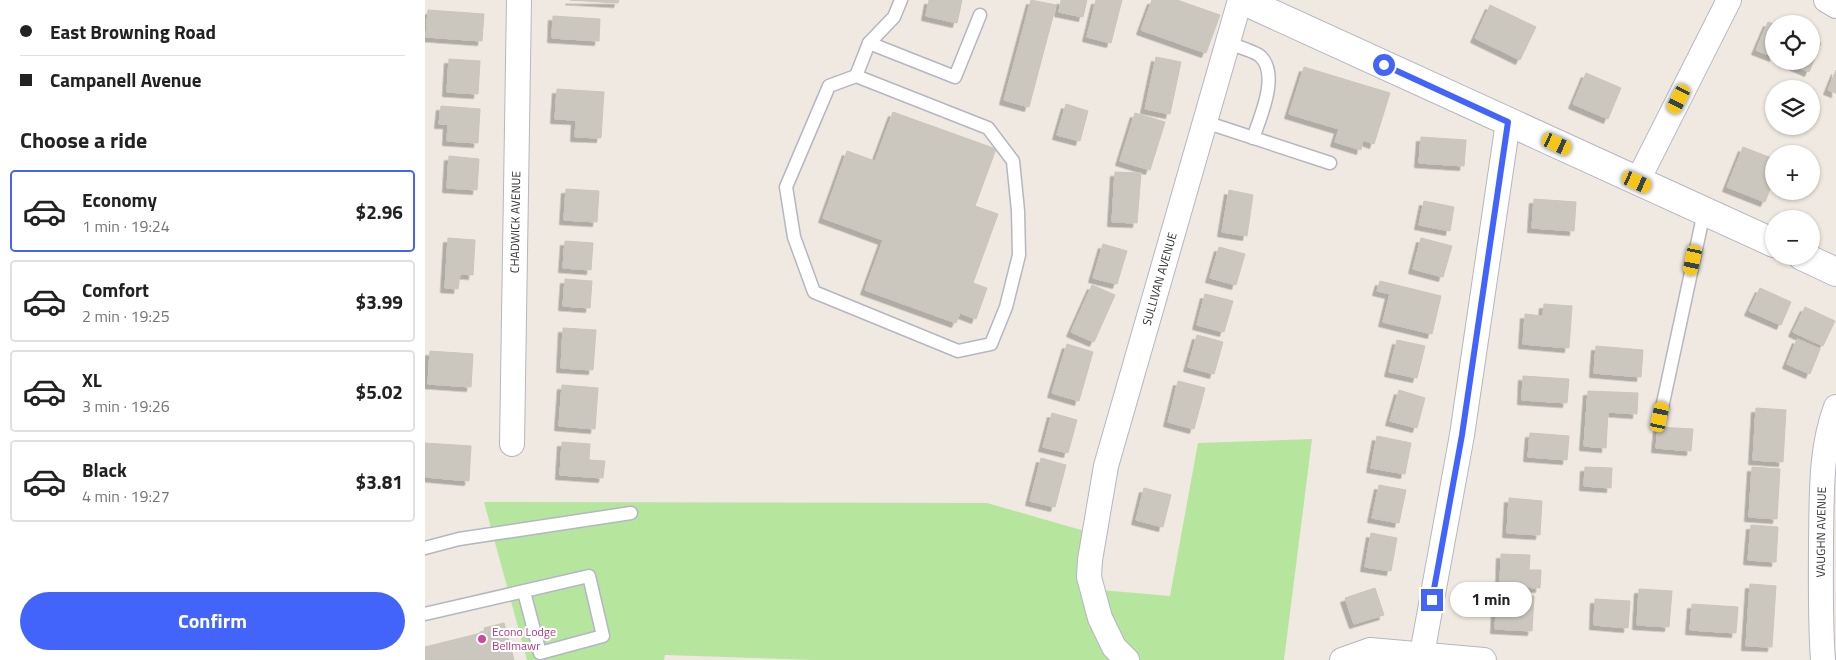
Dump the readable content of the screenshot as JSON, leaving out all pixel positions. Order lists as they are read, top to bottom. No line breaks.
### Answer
{"streets":{"street":["CHADWICK AVENUE","SULLIVAN AVENUE","VAUGHN AVENUE"]},"places":["Econo Lodge Bellmawr"],"page":{"banner":["East Browning Road","Campanell Avenue"],"map_buttons":["+","−"],"heading":"Choose a ride","list":[{"name":"Economy","note":"1 min · 19:24","value":"$2.96"},{"name":"Comfort","note":"2 min · 19:25","value":"$3.99"},{"name":"XL","note":"3 min · 19:26","value":"$5.02"},{"name":"Black","note":"4 min · 19:27","value":"$3.81"}],"buttons":"Confirm","bubble":"1 min"}}
